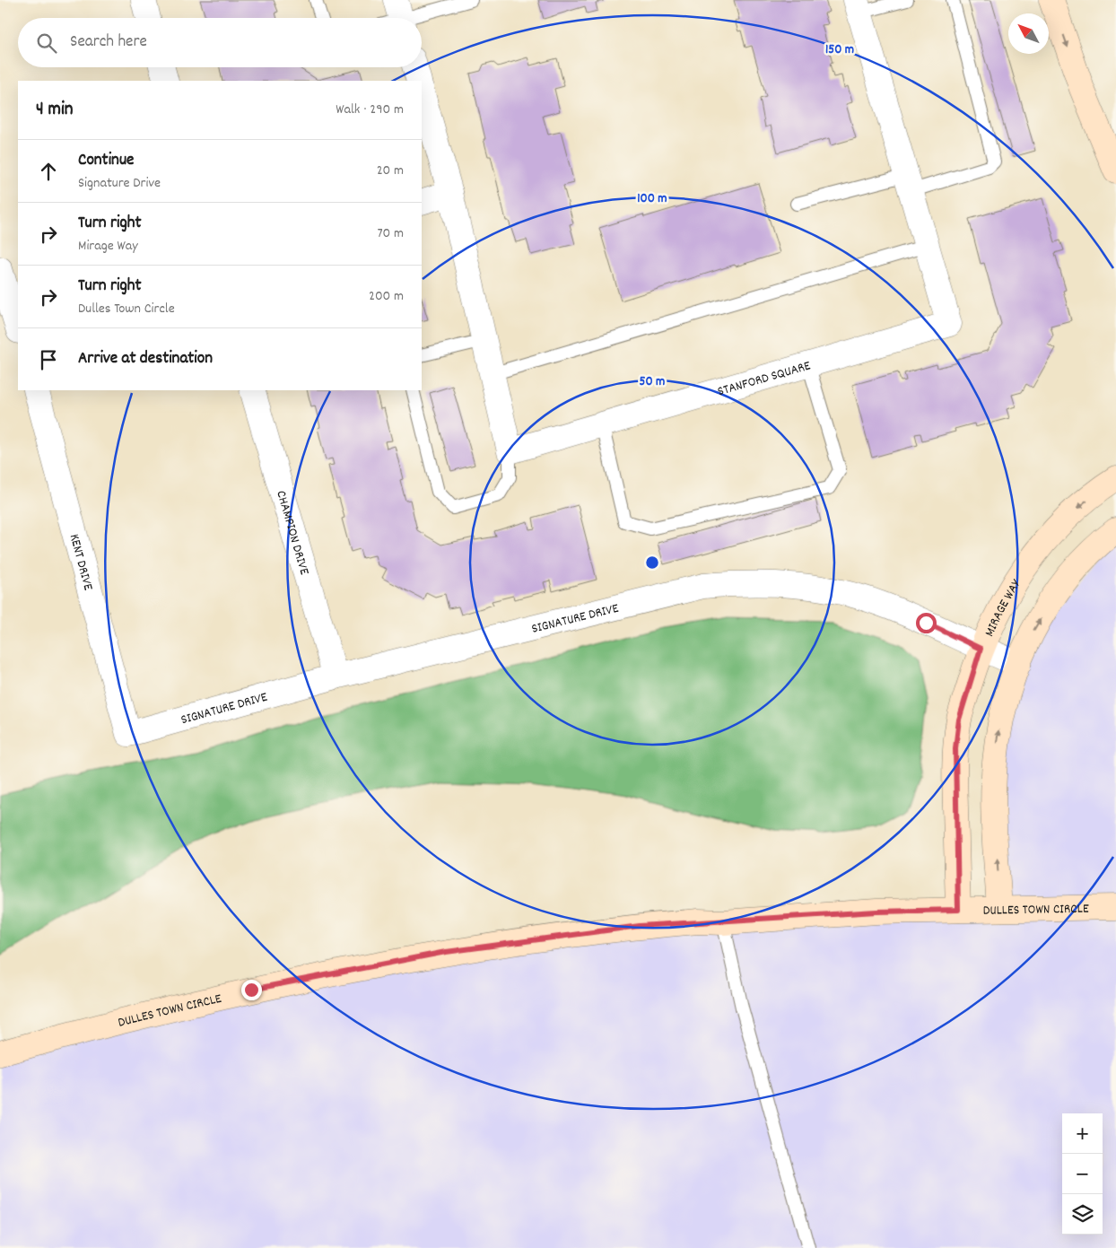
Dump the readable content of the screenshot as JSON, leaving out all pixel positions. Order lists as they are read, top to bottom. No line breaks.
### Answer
{"streets":{"street":["STANFORD SQUARE","CHAMPION DRIVE","KENT DRIVE","MIRAGE WAY","SIGNATURE DRIVE","DULLES TOWN CIRCLE"]},"crossings":[["CHAMPION DRIVE","SIGNATURE DRIVE"],["KENT DRIVE","SIGNATURE DRIVE"],["MIRAGE WAY","SIGNATURE DRIVE"],["MIRAGE WAY","DULLES TOWN CIRCLE"]],"north":"top left","page":{"search":"Search here","heading":["4 min","Walk · 290 m"],"list":[["Continue","Signature Drive","20 m"],["Turn right","Mirage Way","70 m"],["Turn right","Dulles Town Circle","200 m"],"Arrive at destination"],"map_buttons":["+","−"]},"rings":["150 m","100 m","50 m"]}
